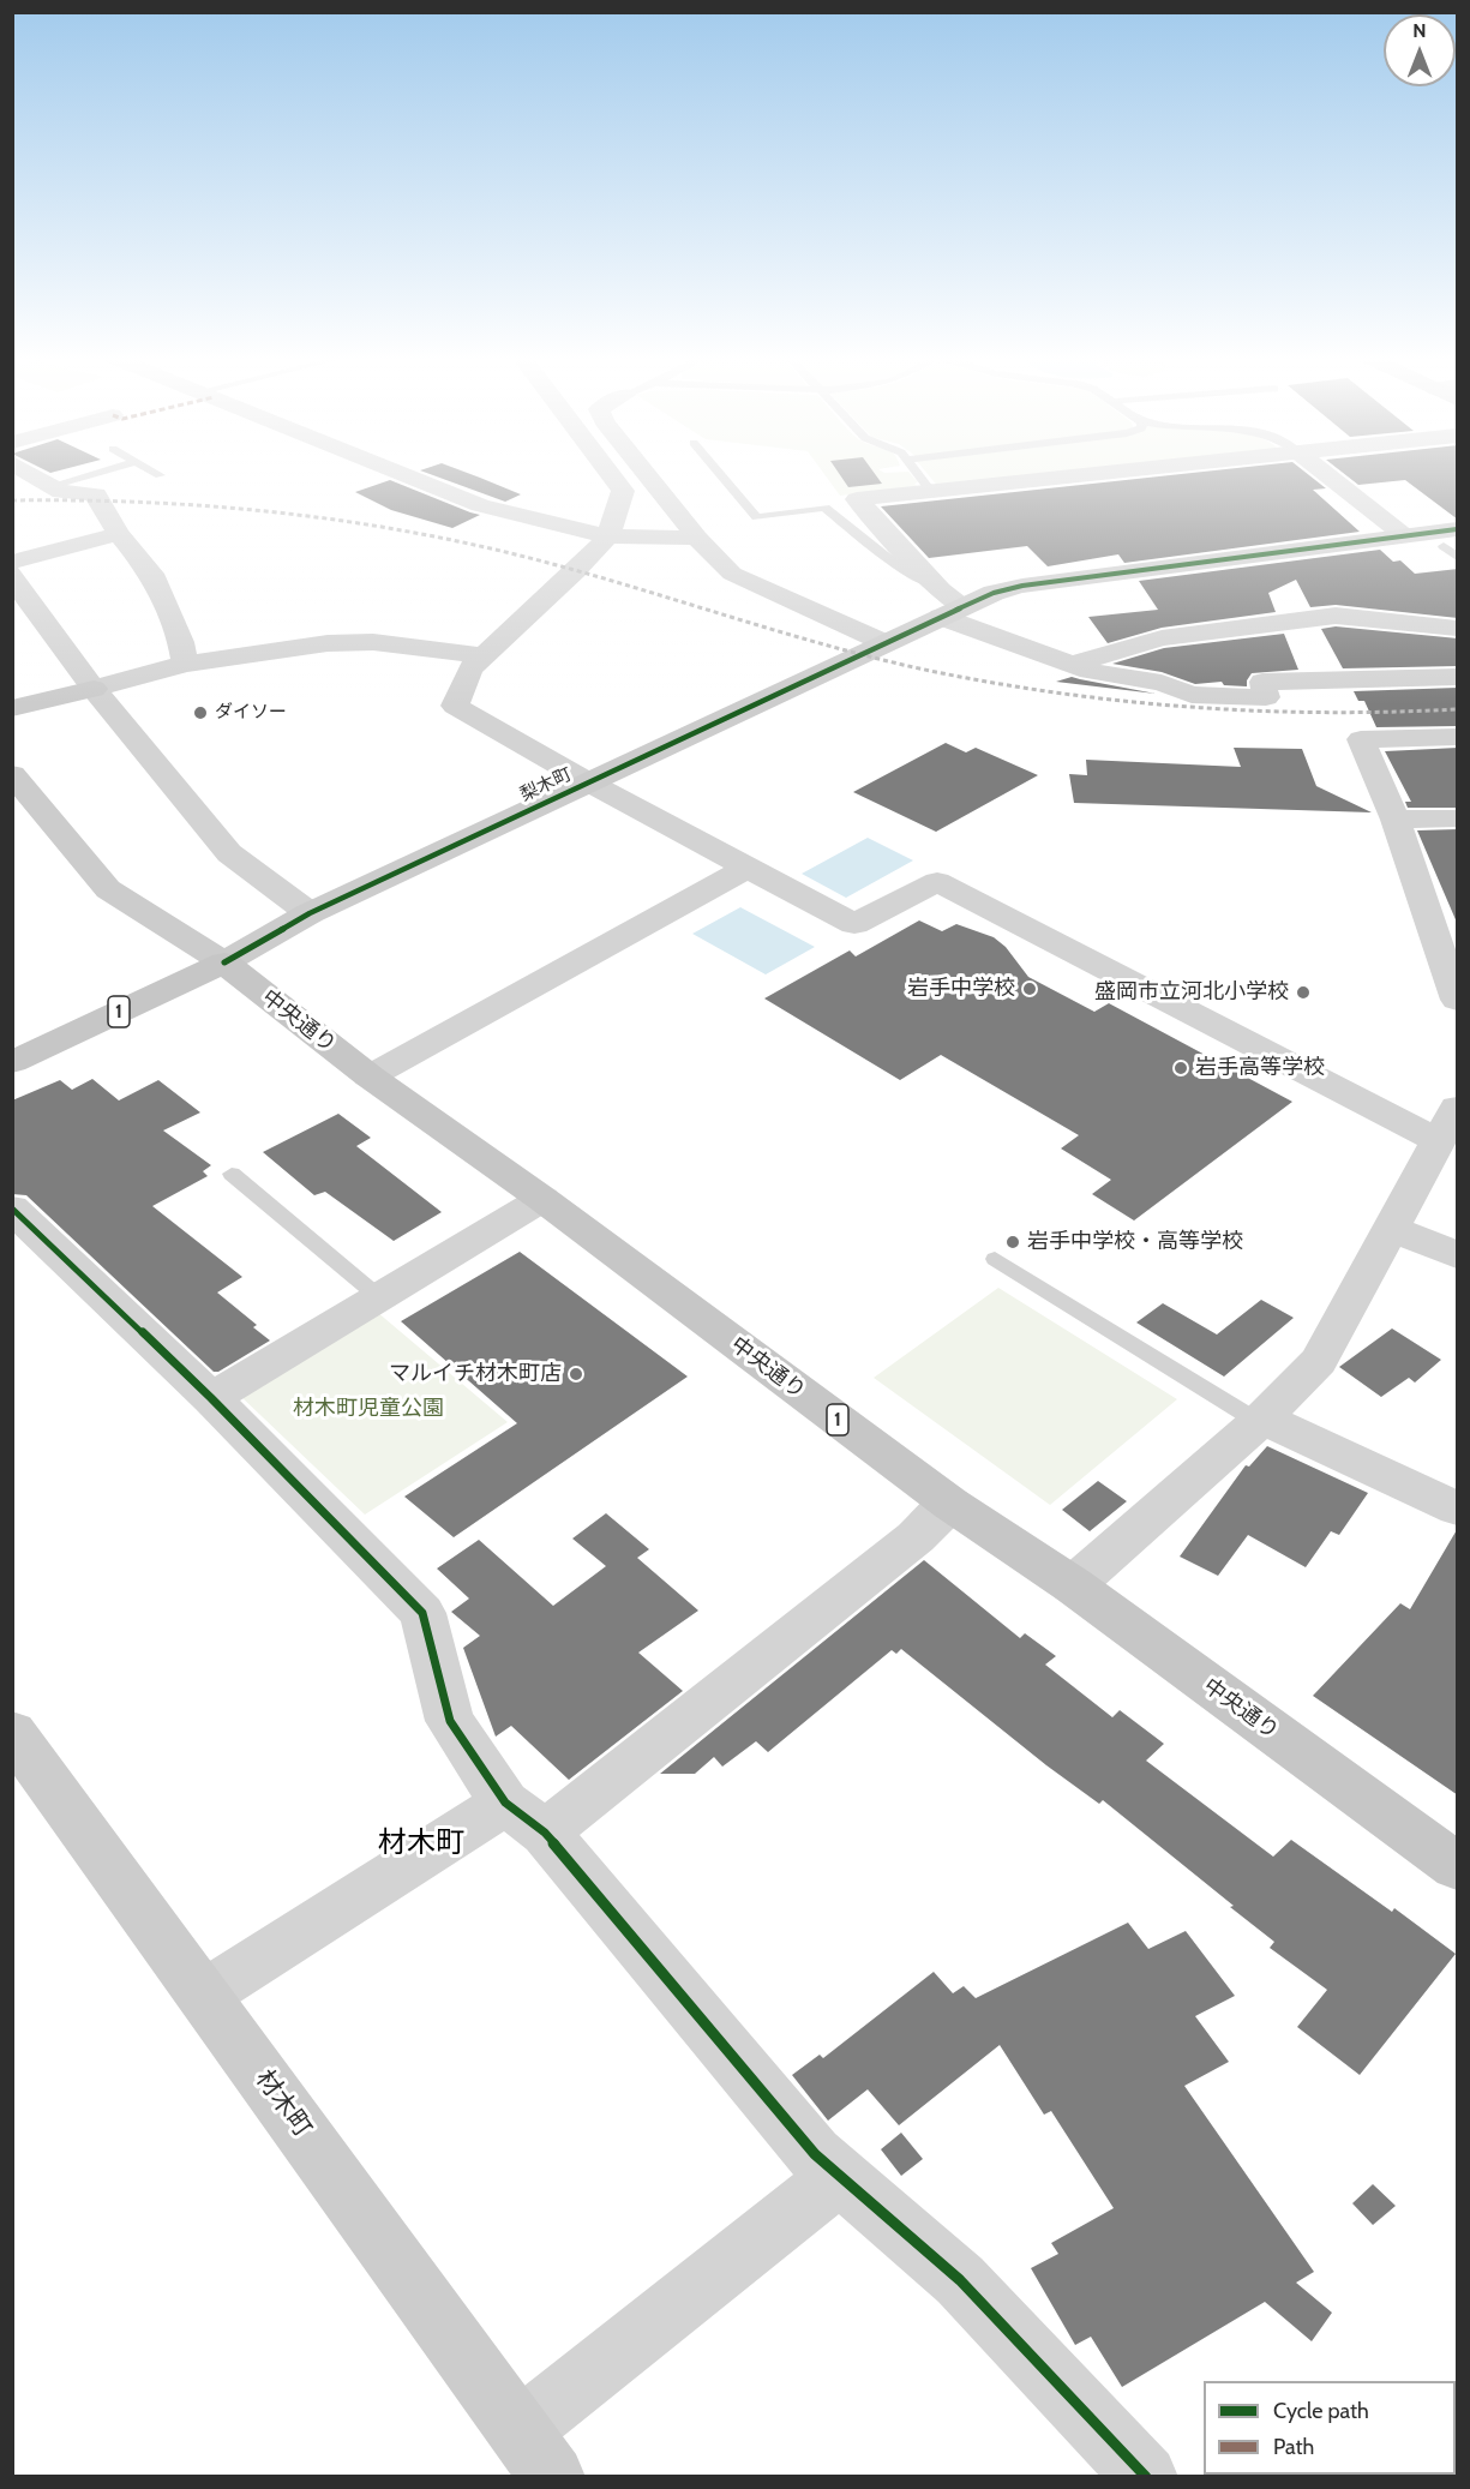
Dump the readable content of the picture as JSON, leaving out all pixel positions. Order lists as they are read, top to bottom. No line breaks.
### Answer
{"streets":{"main road":["1","中央通り"],"street":["梨木町","材木町"]},"crossings":[["梨木町","1"],["梨木町","中央通り"],["1","中央通り"]],"districts":["材木町"],"parks":["材木町児童公園"],"places":["ダイソー","岩手中学校","盛岡市立河北小学校","岩手高等学校","岩手中学校・高等学校","マルイチ材木町店"],"legend":["Cycle path","Path"],"north":"top"}
